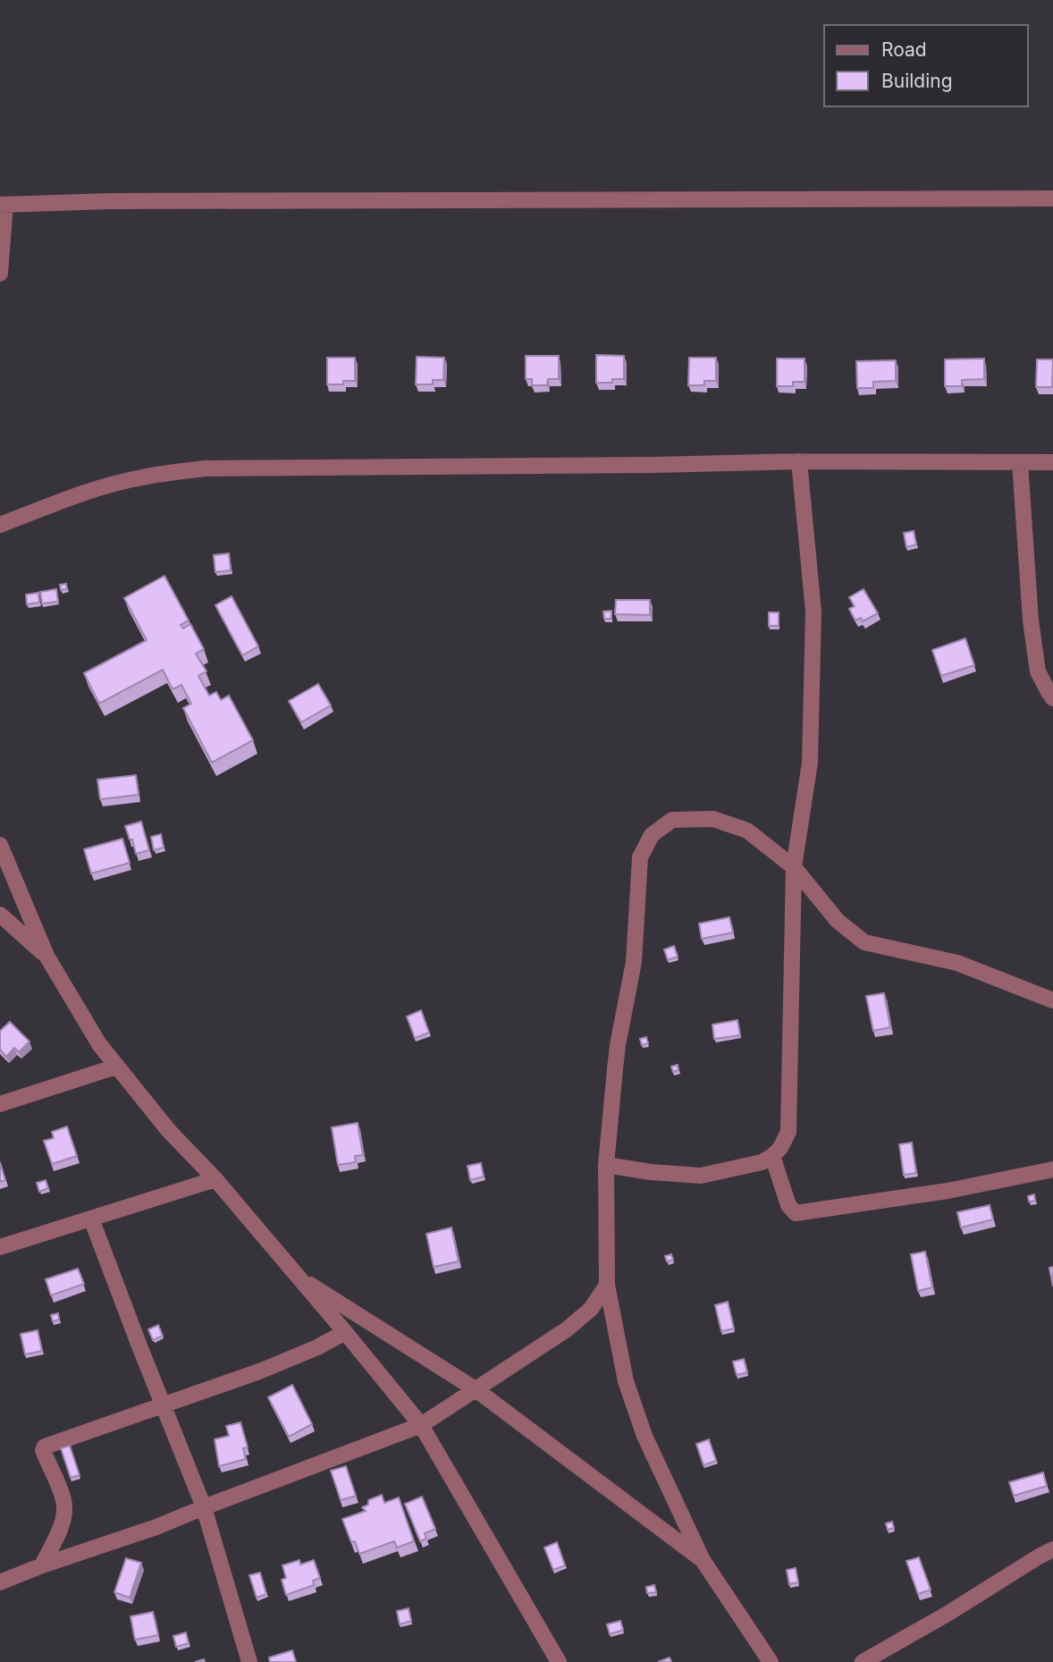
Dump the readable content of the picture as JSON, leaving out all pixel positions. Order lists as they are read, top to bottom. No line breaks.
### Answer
{"legend":["Road","Building"]}
